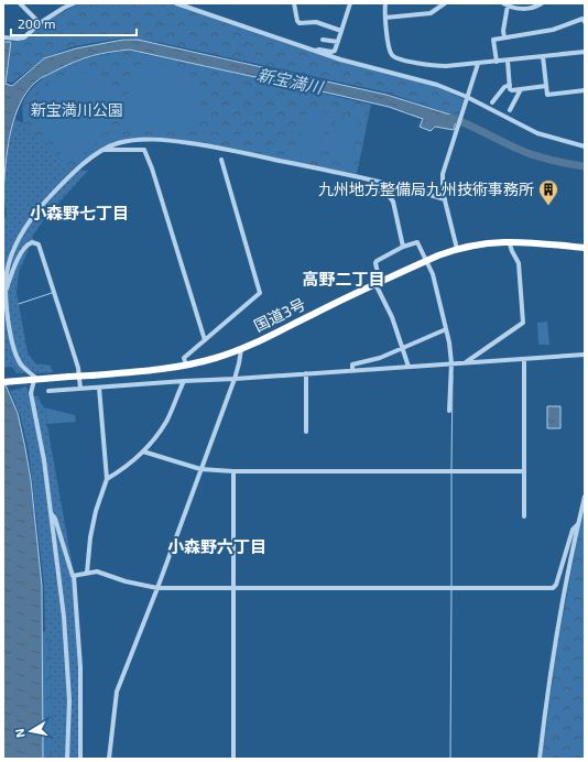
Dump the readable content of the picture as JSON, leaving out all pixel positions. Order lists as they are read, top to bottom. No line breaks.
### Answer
{"streets":{"highway":["国道3号"]},"districts":["小森野七丁目","高野二丁目","小森野六丁目"],"water":["新宝満川"],"parks":["新宝満川公園"],"places":{"building":["九州地方整備局九州技術事務所"]},"scale_bar":"200 m","north":"left"}
